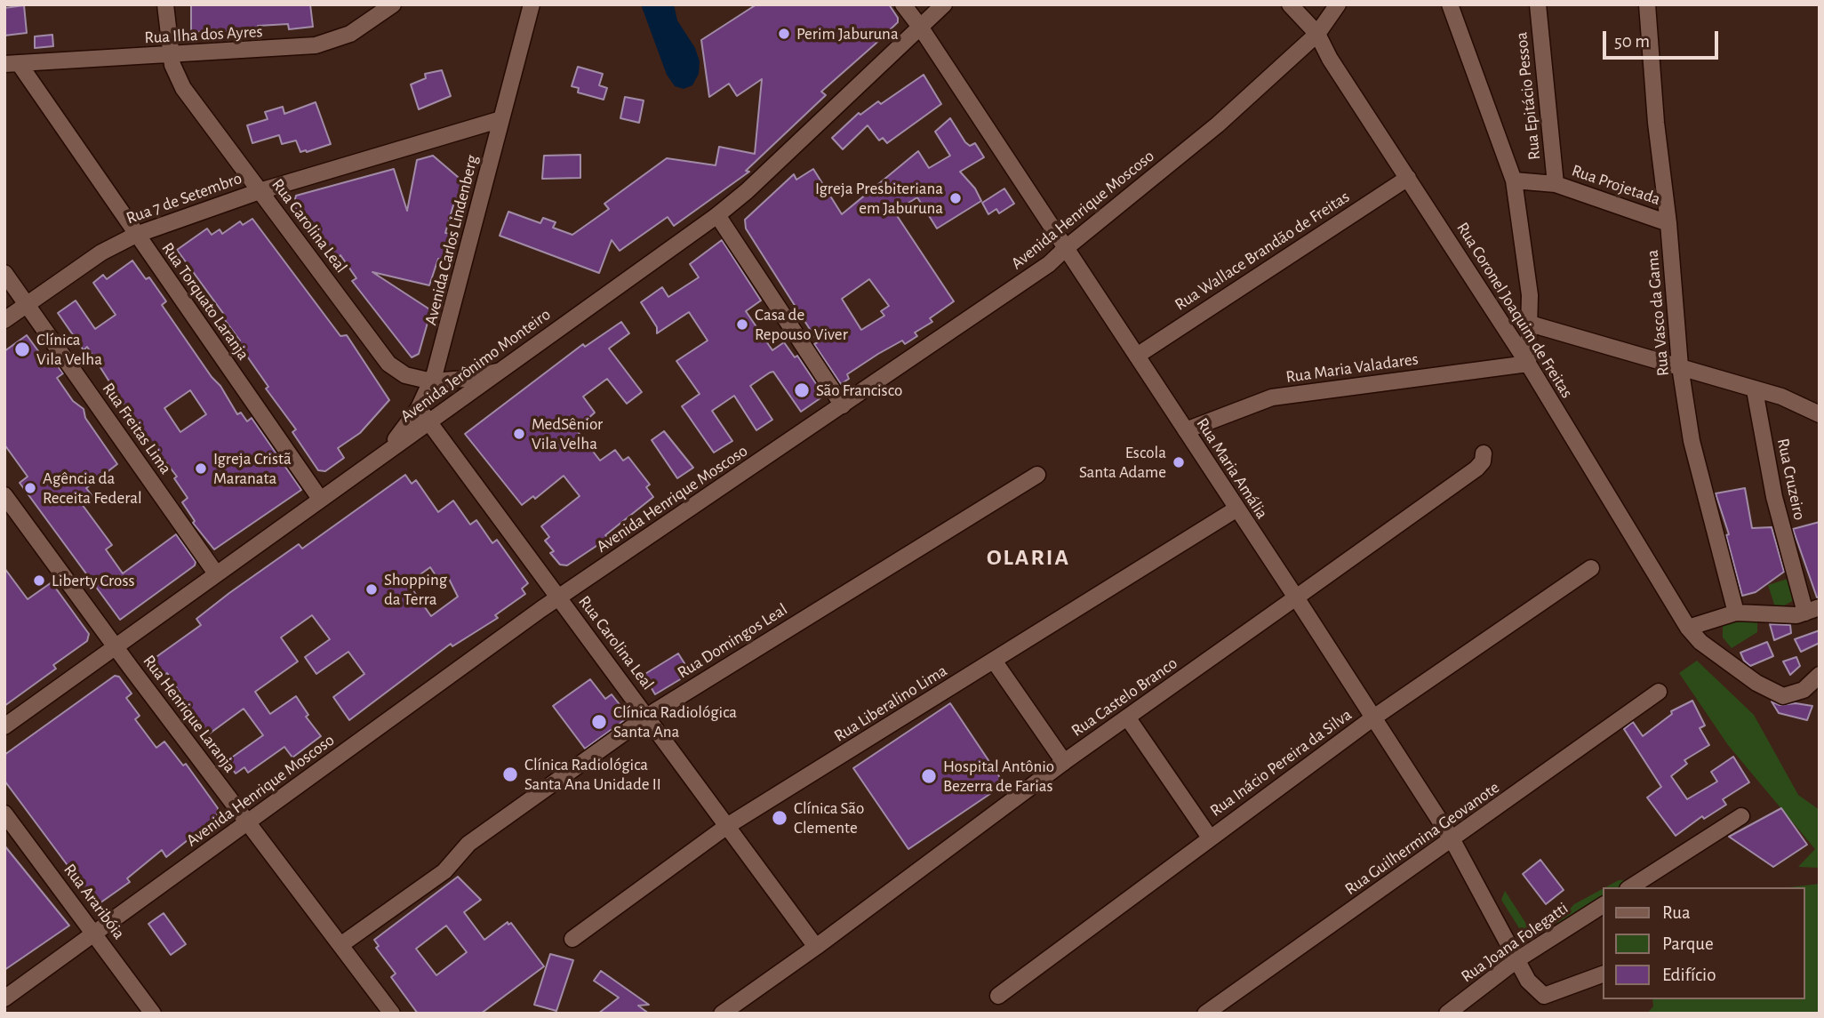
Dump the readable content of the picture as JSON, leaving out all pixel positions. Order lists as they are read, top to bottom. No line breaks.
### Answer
{"streets":{"street":["Rua Ilha dos Ayres","Rua Epitácio Pessoa","Rua Projetada","Rua 7 de Setembro","Avenida Henrique Moscoso","Rua Carolina Leal","Avenida Carlos Lindenberg","Rua Wallace Brandão de Freitas","Rua Torquato Laranja","Rua Coronel Joaquim de Freitas","Rua Vasco da Gama","Avenida Jerônimo Monteiro","Rua Maria Valadares","Rua Freitas Lima","Rua Maria Amália","Rua Cruzeiro","Rua Domingos Leal","Rua Castelo Branco","Rua Liberalino Lima","Rua Henrique Laranja","Rua Inácio Pereira da Silva","Rua Guilhermina Geovanote","Rua Araribóia","Rua Joana Folegatti"]},"crossings":[["Rua Ilha dos Ayres","Rua Carolina Leal"],["Rua Ilha dos Ayres","Rua Torquato Laranja"],["Rua Epitácio Pessoa","Rua Projetada"],["Rua Projetada","Rua Vasco da Gama"],["Rua 7 de Setembro","Rua Carolina Leal"],["Rua 7 de Setembro","Avenida Carlos Lindenberg"],["Rua 7 de Setembro","Rua Torquato Laranja"],["Rua 7 de Setembro","Rua Freitas Lima"],["Avenida Henrique Moscoso","Rua Carolina Leal"],["Avenida Henrique Moscoso","Rua Coronel Joaquim de Freitas"],["Avenida Henrique Moscoso","Rua Maria Amália"],["Avenida Henrique Moscoso","Rua Henrique Laranja"],["Avenida Henrique Moscoso","Rua Araribóia"],["Rua Carolina Leal","Avenida Carlos Lindenberg"],["Rua Carolina Leal","Avenida Jerônimo Monteiro"],["Rua Carolina Leal","Rua Domingos Leal"],["Rua Carolina Leal","Rua Castelo Branco"],["Rua Carolina Leal","Rua Liberalino Lima"],["Avenida Carlos Lindenberg","Avenida Jerônimo Monteiro"],["Rua Wallace Brandão de Freitas","Rua Coronel Joaquim de Freitas"],["Rua Wallace Brandão de Freitas","Rua Maria Amália"],["Rua Torquato Laranja","Avenida Jerônimo Monteiro"],["Rua Coronel Joaquim de Freitas","Rua Maria Valadares"],["Avenida Jerônimo Monteiro","Rua Freitas Lima"],["Avenida Jerônimo Monteiro","Rua Maria Amália"],["Avenida Jerônimo Monteiro","Rua Henrique Laranja"],["Rua Maria Valadares","Rua Maria Amália"],["Rua Maria Amália","Rua Castelo Branco"],["Rua Maria Amália","Rua Liberalino Lima"],["Rua Maria Amália","Rua Inácio Pereira da Silva"],["Rua Maria Amália","Rua Guilhermina Geovanote"],["Rua Maria Amália","Rua Joana Folegatti"],["Rua Domingos Leal","Rua Henrique Laranja"]],"districts":["OLARIA"],"places":["Perim Jaburuna","Igreja Presbiteriana em Jaburuna","Casa de Repouso Viver","Clínica Vila Velha","São Francisco","MedSênior Vila Velha","Escola Santa Adame","Igreja Cristã Maranata","Agência da Receita Federal","Liberty Cross","Shopping da Terra","Clínica Radiológica Santa Ana","Clínica Radiológica Santa Ana Unidade II","Hospital Antônio Bezerra de Farias","Clínica São Clemente"],"legend":["Rua","Parque","Edifício"],"scale_bar":"50 m"}
